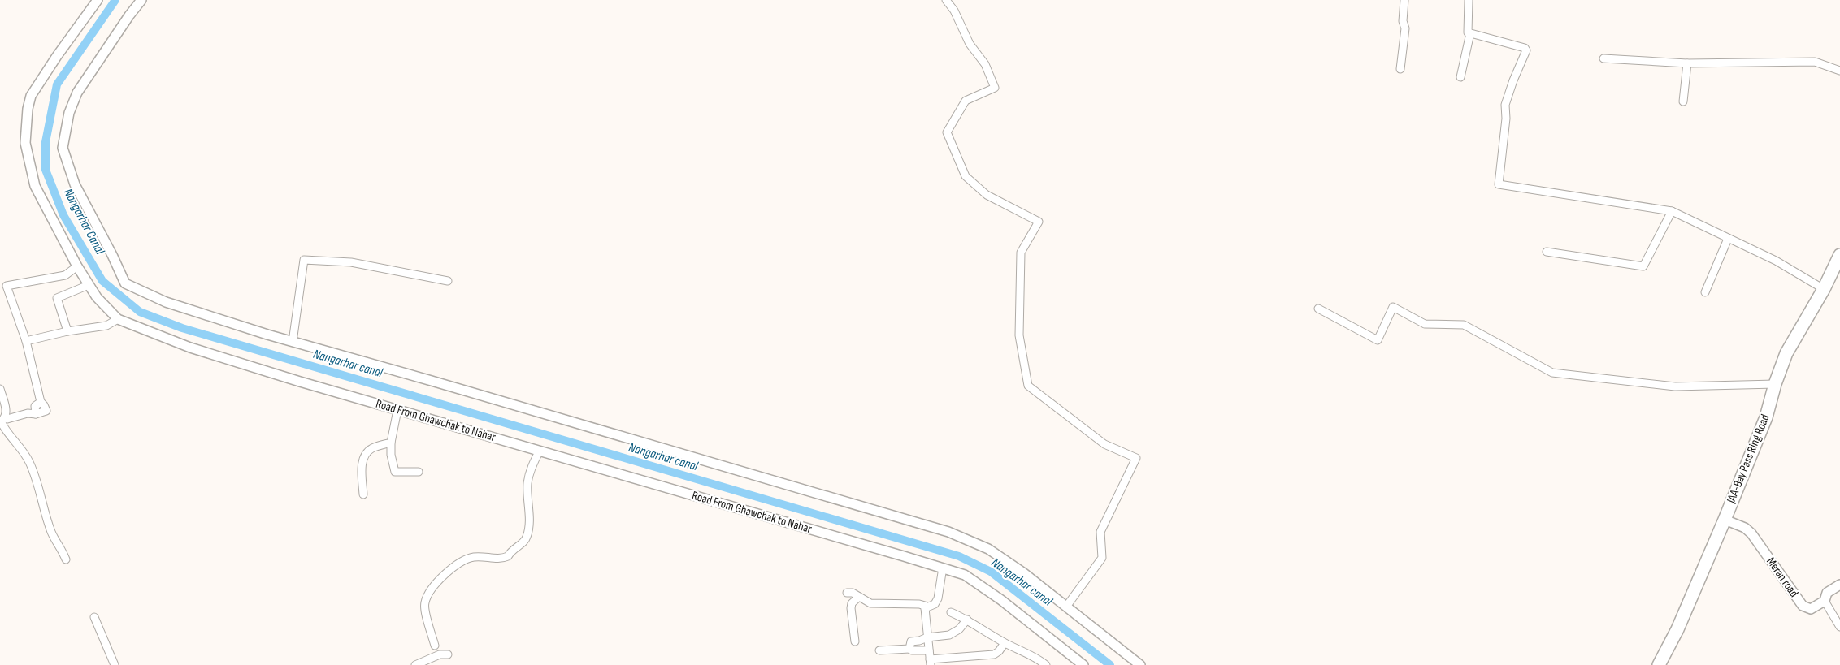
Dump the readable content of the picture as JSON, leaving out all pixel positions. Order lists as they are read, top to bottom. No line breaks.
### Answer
{"streets":{"highway":["JAA-Bay Pass Ring Road"],"street":["Road From Ghawchak to Nahar","Meran road"]},"crossings":[["JAA-Bay Pass Ring Road","Meran road"]],"water":["Nangarhar Canal","Nangarhar canal"]}
